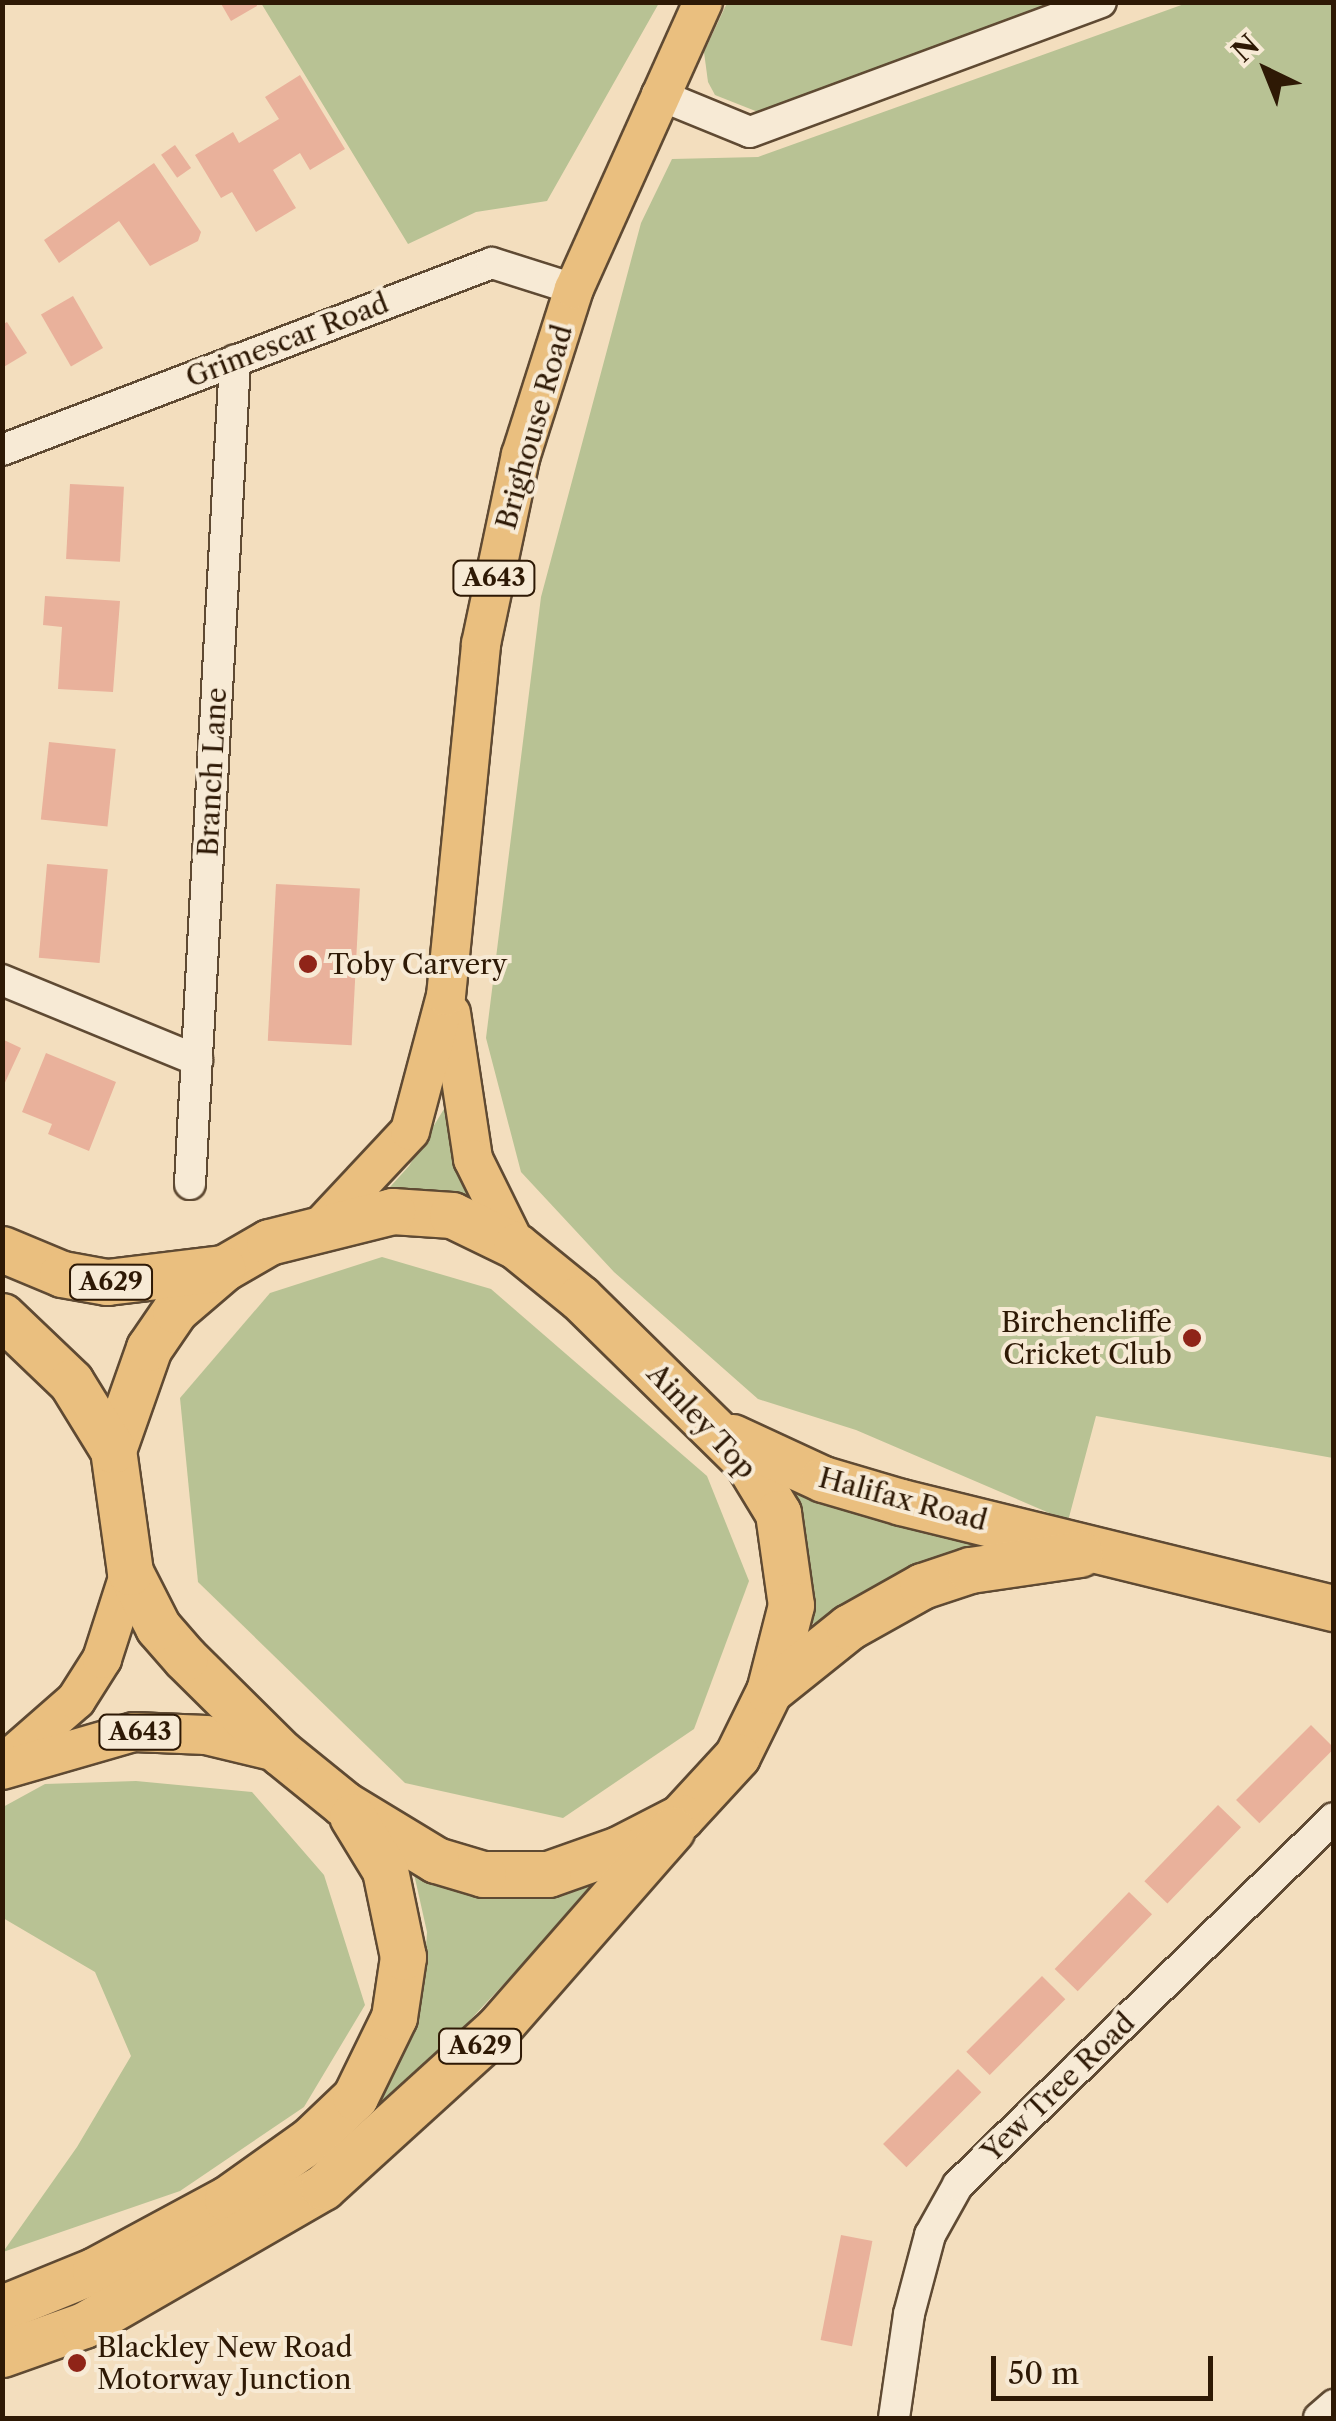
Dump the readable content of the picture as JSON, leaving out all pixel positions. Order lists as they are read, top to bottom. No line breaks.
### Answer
{"streets":{"highway":["A629","Ainley Top","Halifax Road"],"main road":["Brighouse Road","A643"],"street":["Grimescar Road","Branch Lane","Yew Tree Road"]},"crossings":[["Grimescar Road","Brighouse Road"],["Grimescar Road","Branch Lane"],["Brighouse Road","A643"],["A643","Ainley Top"],["A629","Ainley Top"],["Ainley Top","Halifax Road"]],"places":["Toby Carvery","Birchencliffe Cricket Club","Blackley New Road Motorway Junction"],"scale_bar":"50 m","north":"top left"}
